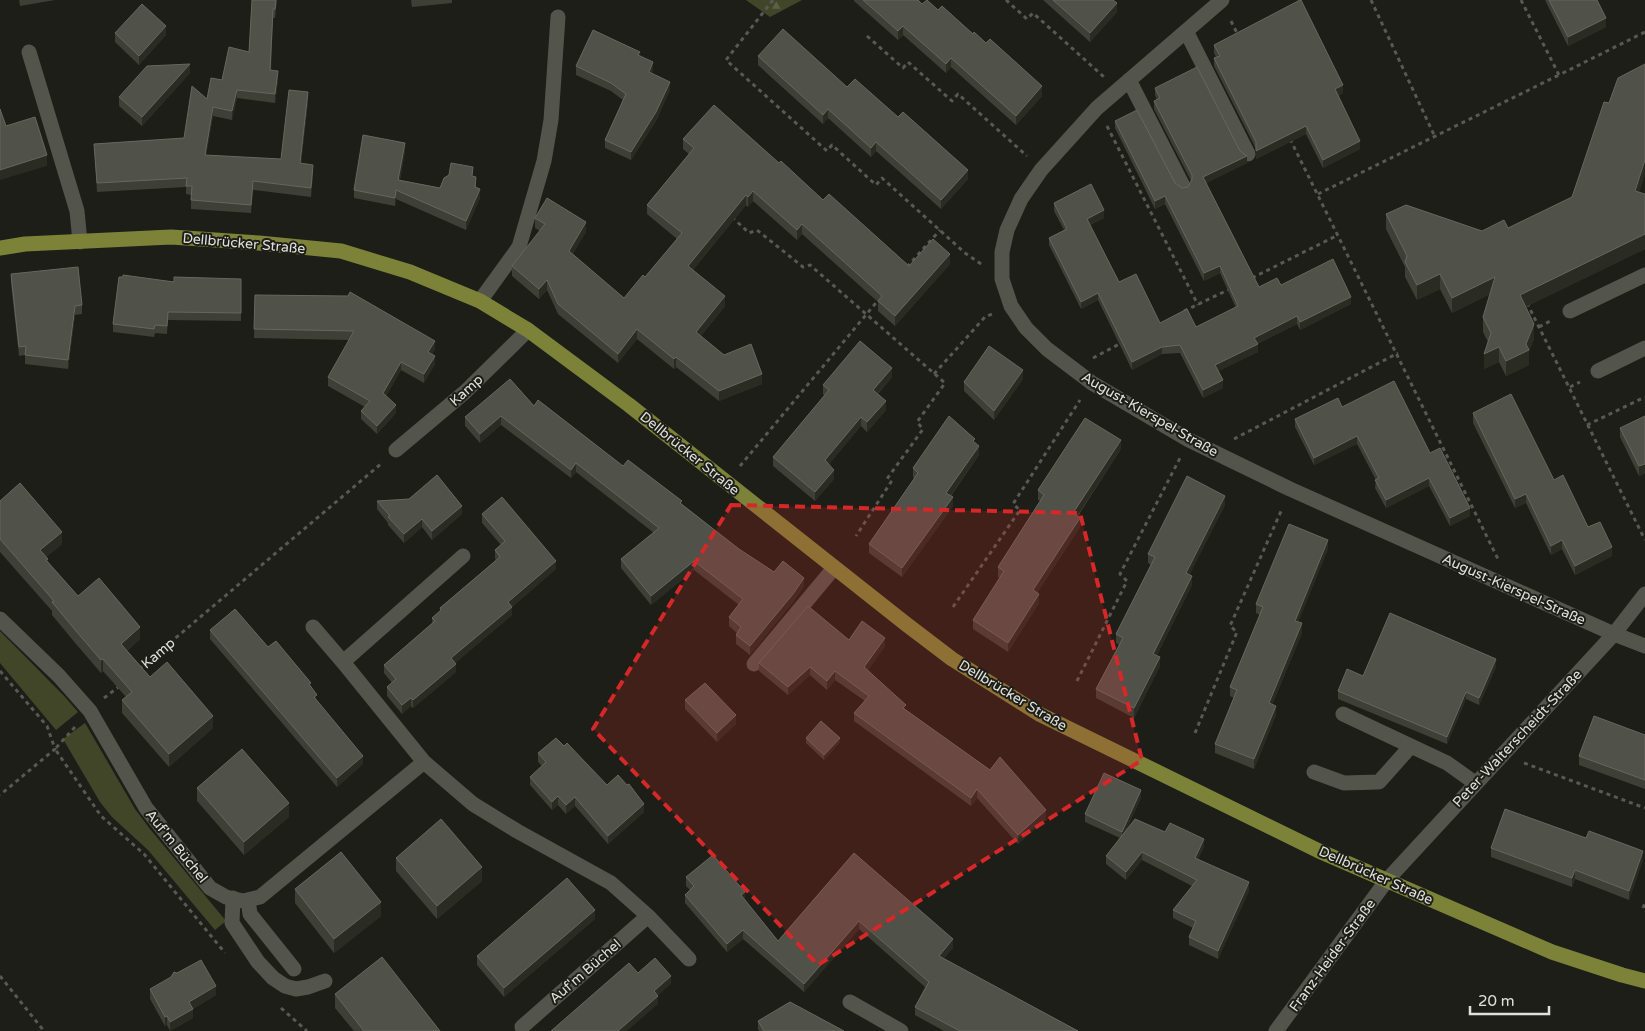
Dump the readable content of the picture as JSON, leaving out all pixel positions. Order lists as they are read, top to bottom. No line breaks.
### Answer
{"streets":{"main road":["Dellbrücker Straße"],"street":["Kamp","August-Kierspel-Straße","Peter-Walterscheidt-Straße","Auf'm Büchel","Franz-Heider-Straße"]},"crossings":[["Dellbrücker Straße","Kamp"],["Dellbrücker Straße","Peter-Walterscheidt-Straße"],["Dellbrücker Straße","Franz-Heider-Straße"],["August-Kierspel-Straße","Peter-Walterscheidt-Straße"],["Peter-Walterscheidt-Straße","Franz-Heider-Straße"]],"scale_bar":"20 m"}
